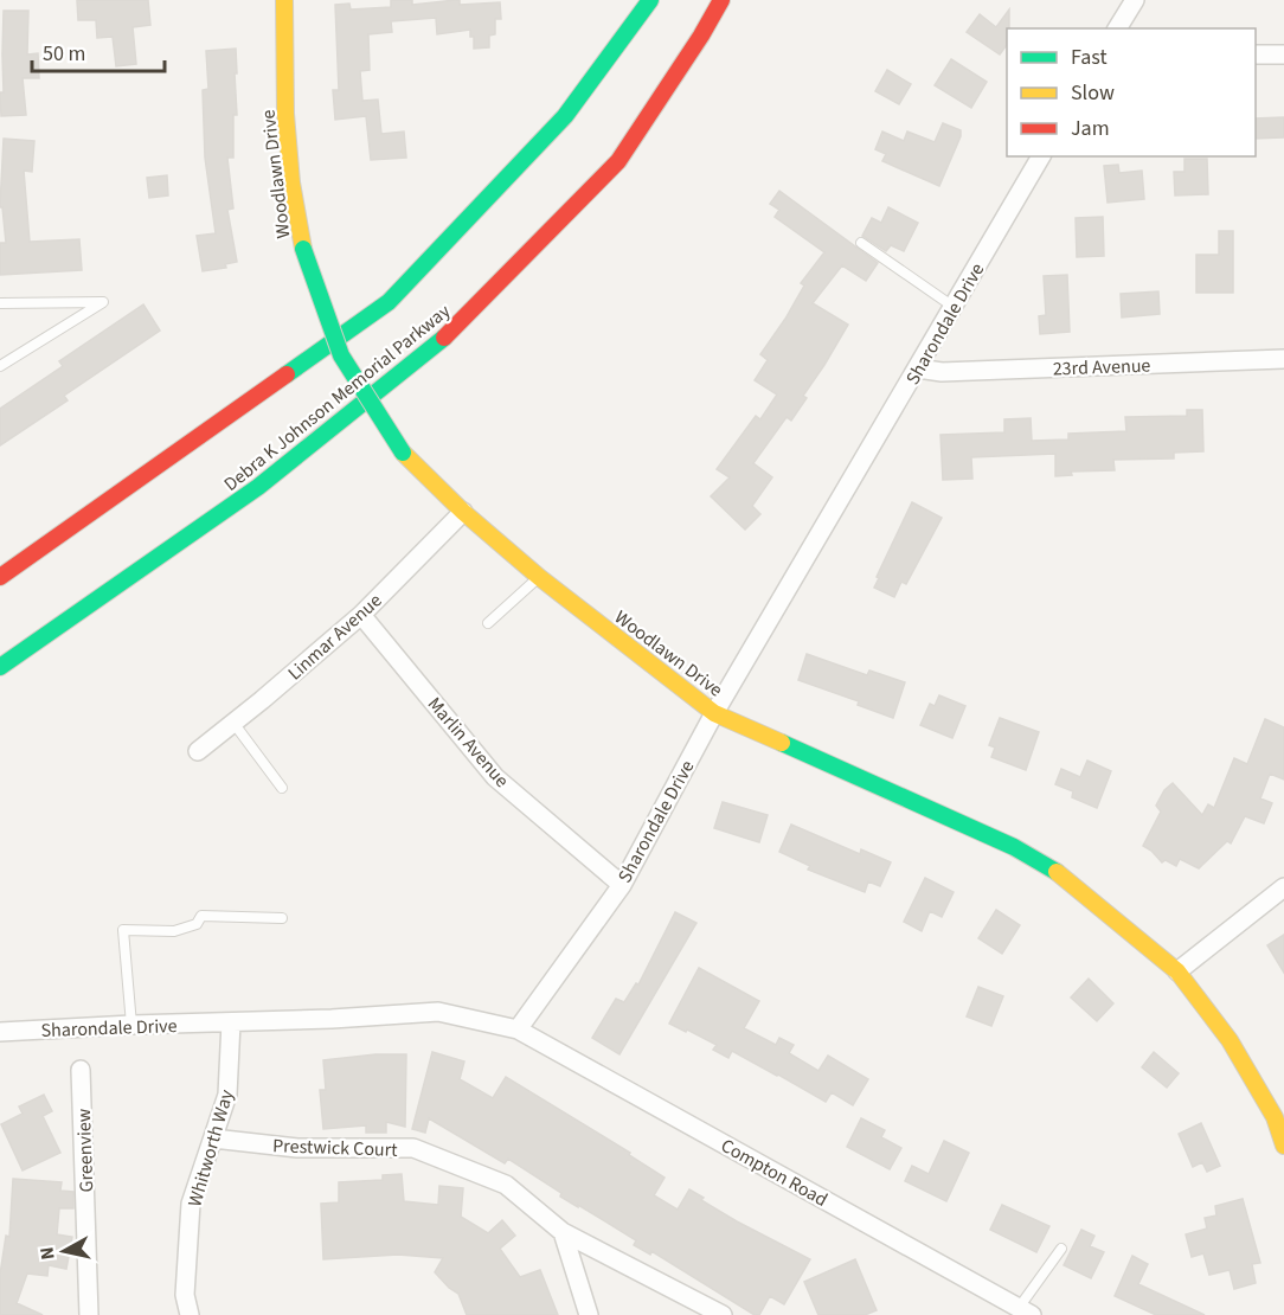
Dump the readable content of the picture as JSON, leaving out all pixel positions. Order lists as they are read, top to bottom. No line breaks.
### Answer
{"streets":{"main road":["Woodlawn Drive","Debra K Johnson Memorial Parkway"],"street":["Sharondale Drive","23rd Avenue","Linmar Avenue","Marlin Avenue","Prestwick Court","Whitworth Way","Greenview","Compton Road"]},"crossings":[["Woodlawn Drive","Sharondale Drive"],["Woodlawn Drive","Linmar Avenue"],["Sharondale Drive","23rd Avenue"],["Sharondale Drive","Marlin Avenue"],["Sharondale Drive","Whitworth Way"],["Sharondale Drive","Compton Road"],["Linmar Avenue","Marlin Avenue"],["Prestwick Court","Whitworth Way"]],"legend":["Fast","Slow","Jam"],"scale_bar":"50 m","north":"left"}
